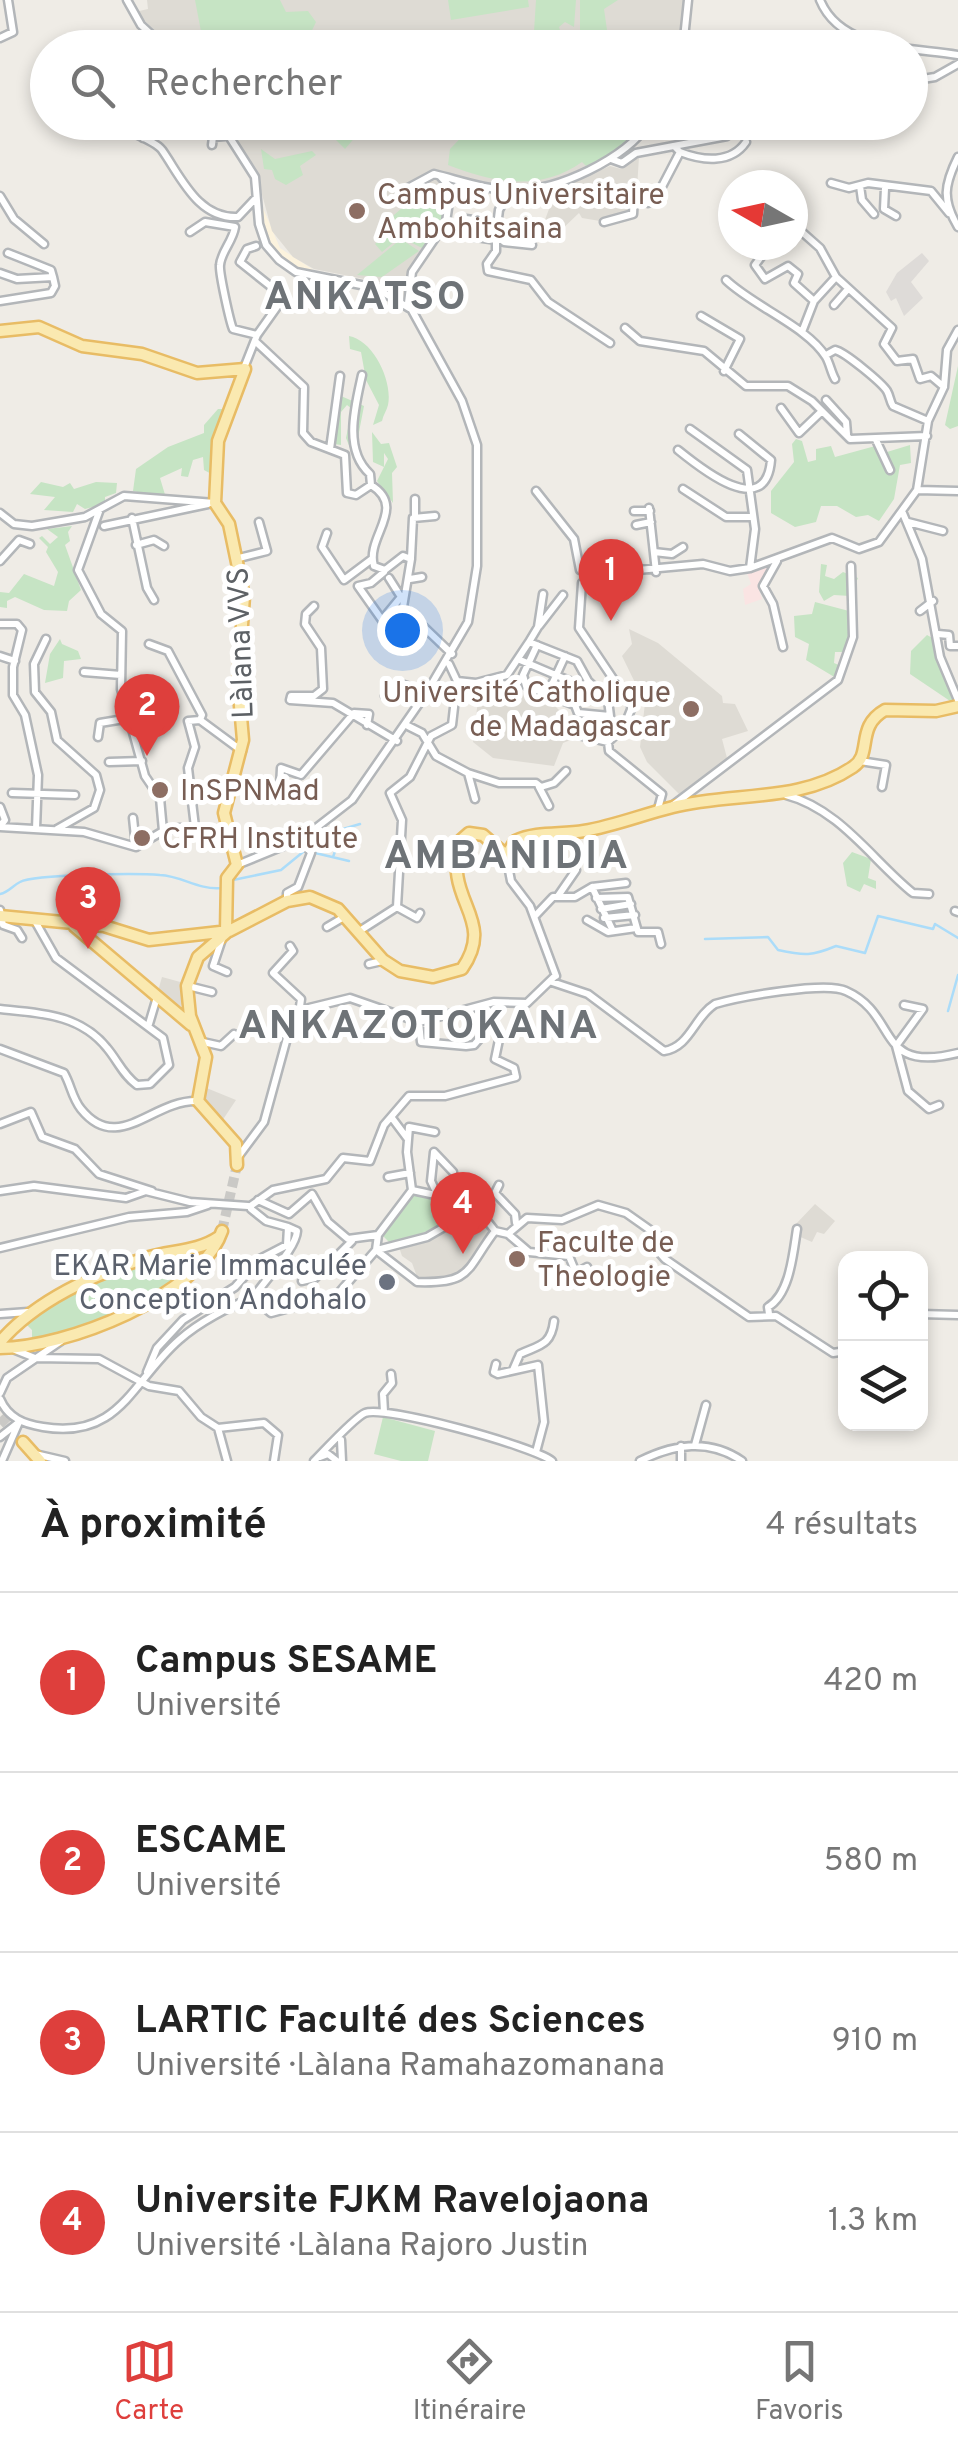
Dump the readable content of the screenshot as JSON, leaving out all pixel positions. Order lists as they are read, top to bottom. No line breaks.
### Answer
{"streets":{"main road":["Làlana VVS"]},"districts":["ANKATSO","AMBANIDIA","ANKAZOTOKANA"],"places":["Campus Universitaire Ambohitsaina","Université Catholique de Madagascar","InSPNMad","CFRH Institute","Faculte de Theologie","EKAR Marie Immaculée Conception Andohalo"],"north":"left","page":{"search":"Rechercher","pins":["1","2","3","4"],"heading":["À proximité","4 résultats"],"list":[{"mark":"1","name":"Campus SESAME","note":"Université","value":"420 m"},{"mark":"2","name":"ESCAME","note":"Université","value":"580 m"},{"mark":"3","name":"LARTIC Faculté des Sciences","note":"Université · Làlana Ramahazomanana","value":"910 m"},{"mark":"4","name":"Universite FJKM Ravelojaona","note":"Université · Làlana Rajoro Justin","value":"1.3 km"}],"nav":["Carte","Itinéraire","Favoris"]}}
